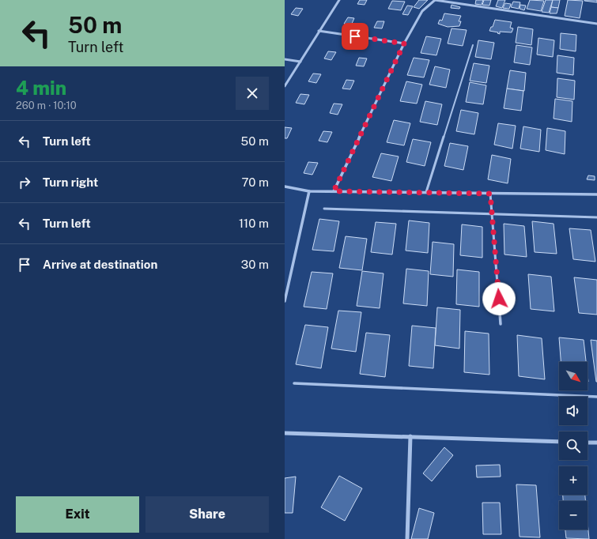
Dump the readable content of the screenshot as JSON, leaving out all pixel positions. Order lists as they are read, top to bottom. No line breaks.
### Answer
{"north":"bottom right","page":{"turn":["50 m","Turn left"],"heading":["4 min","260 m · 10:10"],"list":[{"name":"Turn left","value":"50 m"},{"name":"Turn right","value":"70 m"},{"name":"Turn left","value":"110 m"},{"name":"Arrive at destination","value":"30 m"}],"map_buttons":["+","−"],"buttons":["Exit","Share"]}}
